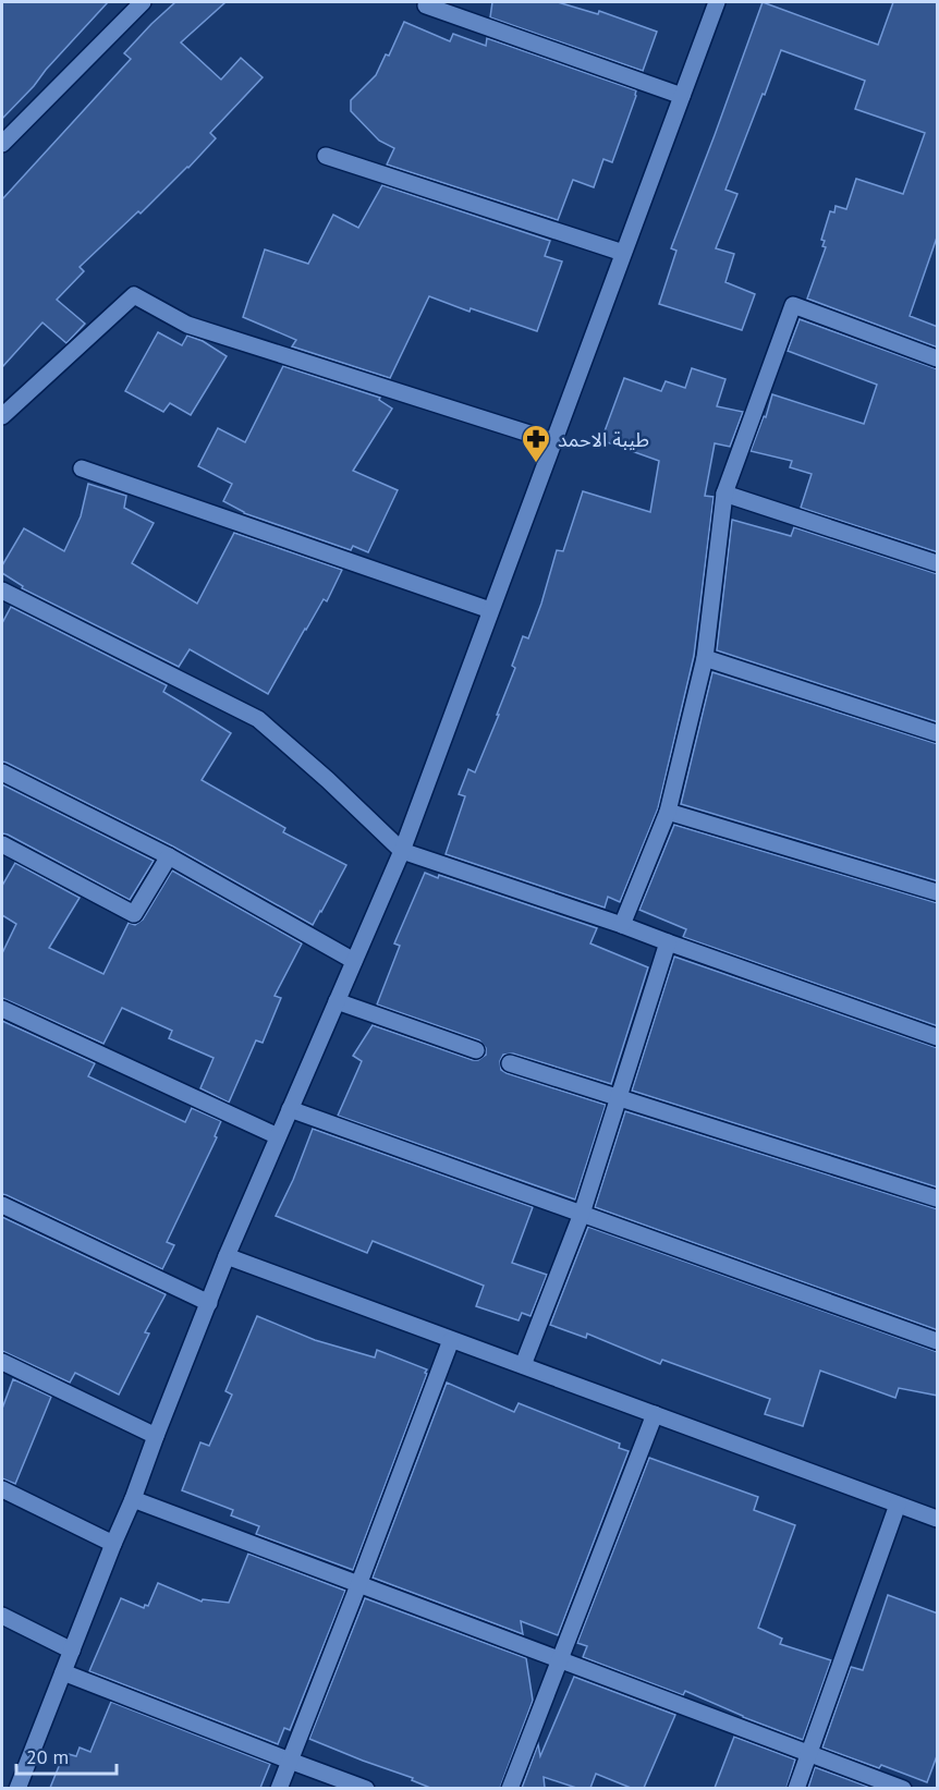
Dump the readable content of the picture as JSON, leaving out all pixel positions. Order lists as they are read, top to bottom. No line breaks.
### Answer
{"places":{"pharmacy":["طيبة الاحمد"]},"scale_bar":"20 m"}
